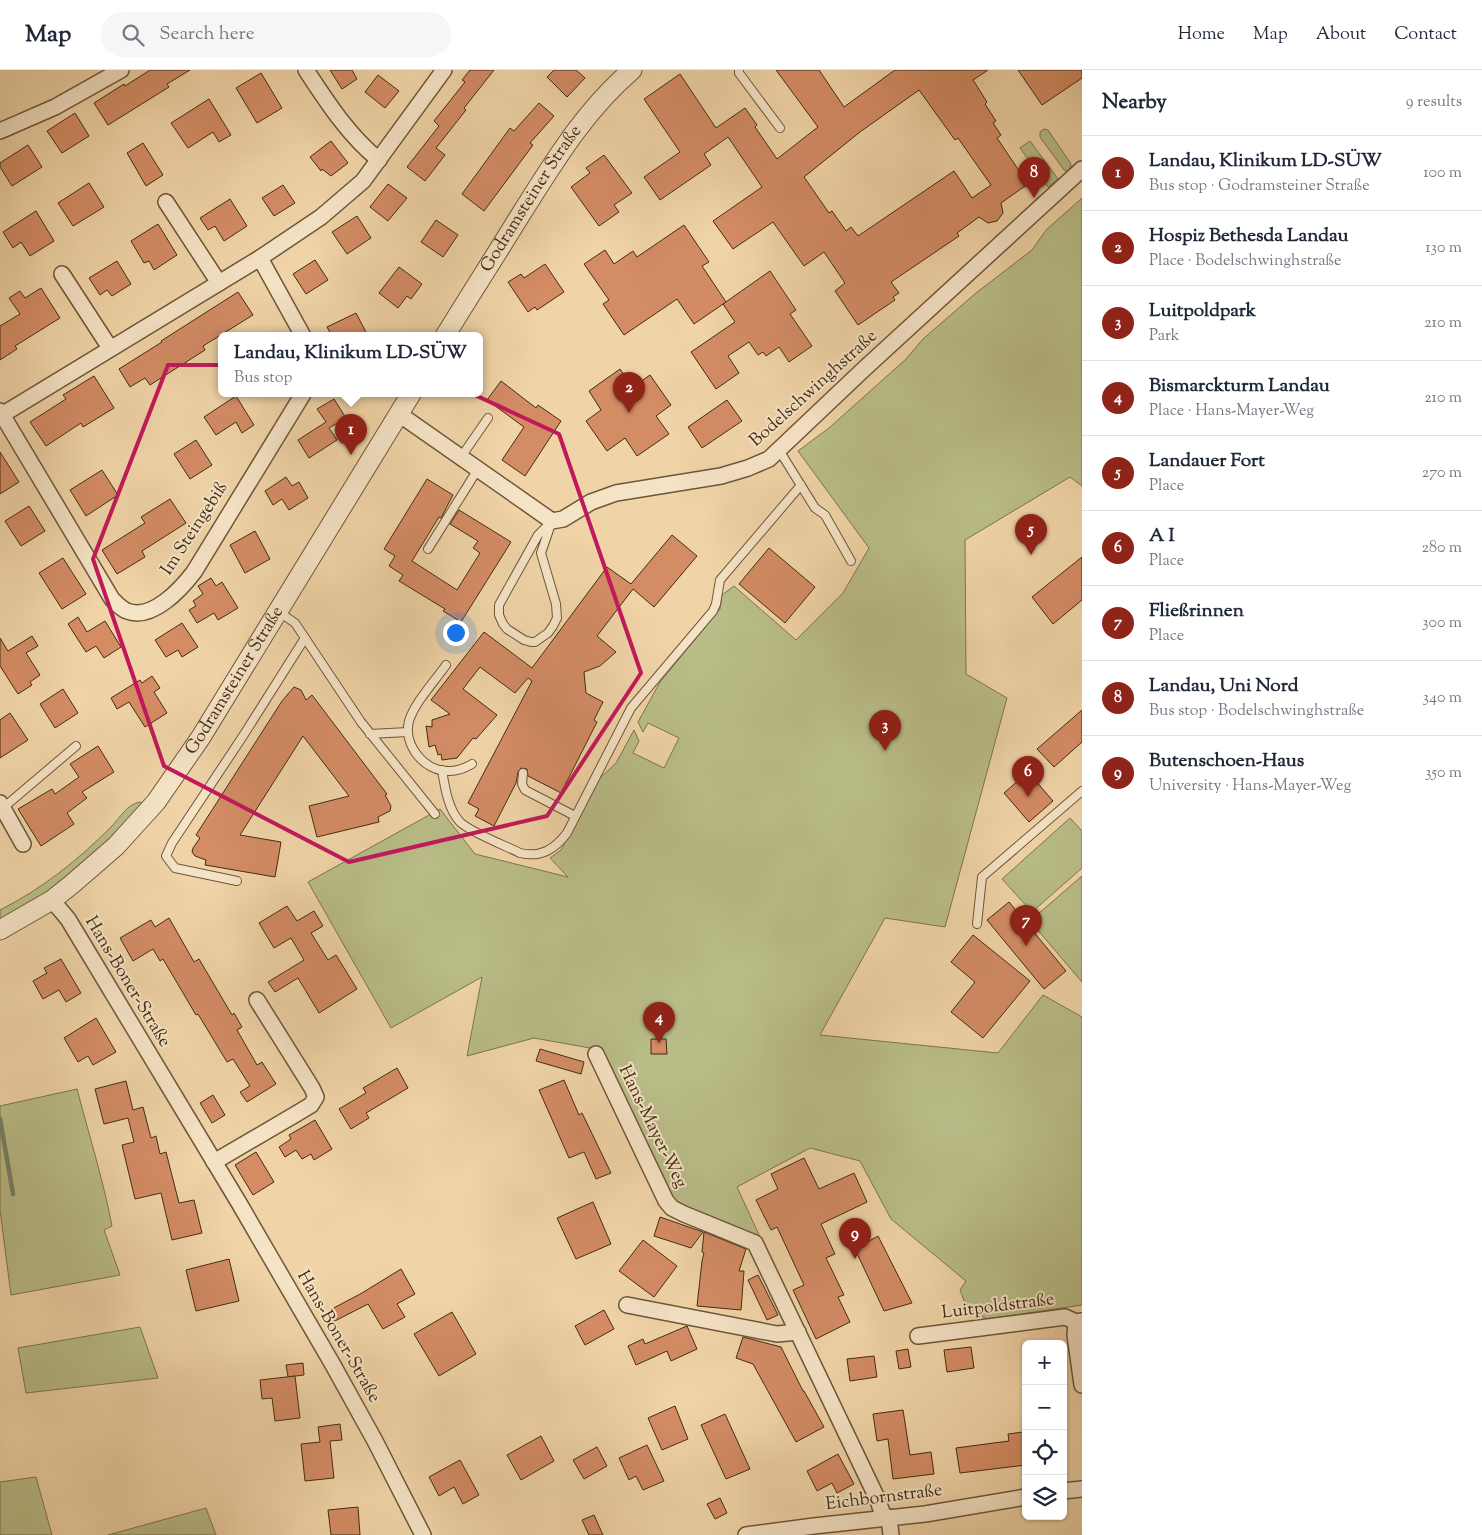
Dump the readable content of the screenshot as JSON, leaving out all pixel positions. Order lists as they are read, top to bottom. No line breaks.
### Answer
{"streets":{"street":["Godramsteiner Straße","Bodelschwinghstraße","Im Steingebiß","Hans-Boner-Straße","Hans-Mayer-Weg","Luitpoldstraße","Eichbornstraße"]},"crossings":[["Godramsteiner Straße","Hans-Boner-Straße"],["Hans-Mayer-Weg","Eichbornstraße"]],"page":{"header":"Map","search":"Search here","nav":["Home","Map","About","Contact"],"heading":["Nearby","9 results"],"list":[{"mark":"1","name":"Landau, Klinikum LD-SÜW","note":"Bus stop · Godramsteiner Straße","value":"100 m"},{"mark":"2","name":"Hospiz Bethesda Landau","note":"Place · Bodelschwinghstraße","value":"130 m"},{"mark":"3","name":"Luitpoldpark","note":"Park","value":"210 m"},{"mark":"4","name":"Bismarckturm Landau","note":"Place · Hans-Mayer-Weg","value":"210 m"},{"mark":"5","name":"Landauer Fort","note":"Place","value":"270 m"},{"mark":"6","name":"A I","note":"Place","value":"280 m"},{"mark":"7","name":"Fließrinnen","note":"Place","value":"300 m"},{"mark":"8","name":"Landau, Uni Nord","note":"Bus stop · Bodelschwinghstraße","value":"340 m"},{"mark":"9","name":"Butenschoen-Haus","note":"University · Hans-Mayer-Weg","value":"350 m"}],"pins":["8","2","1","5","3","6","7","4","9"],"popup":["Landau, Klinikum LD-SÜW","Bus stop"],"map_buttons":["+","−"]}}
